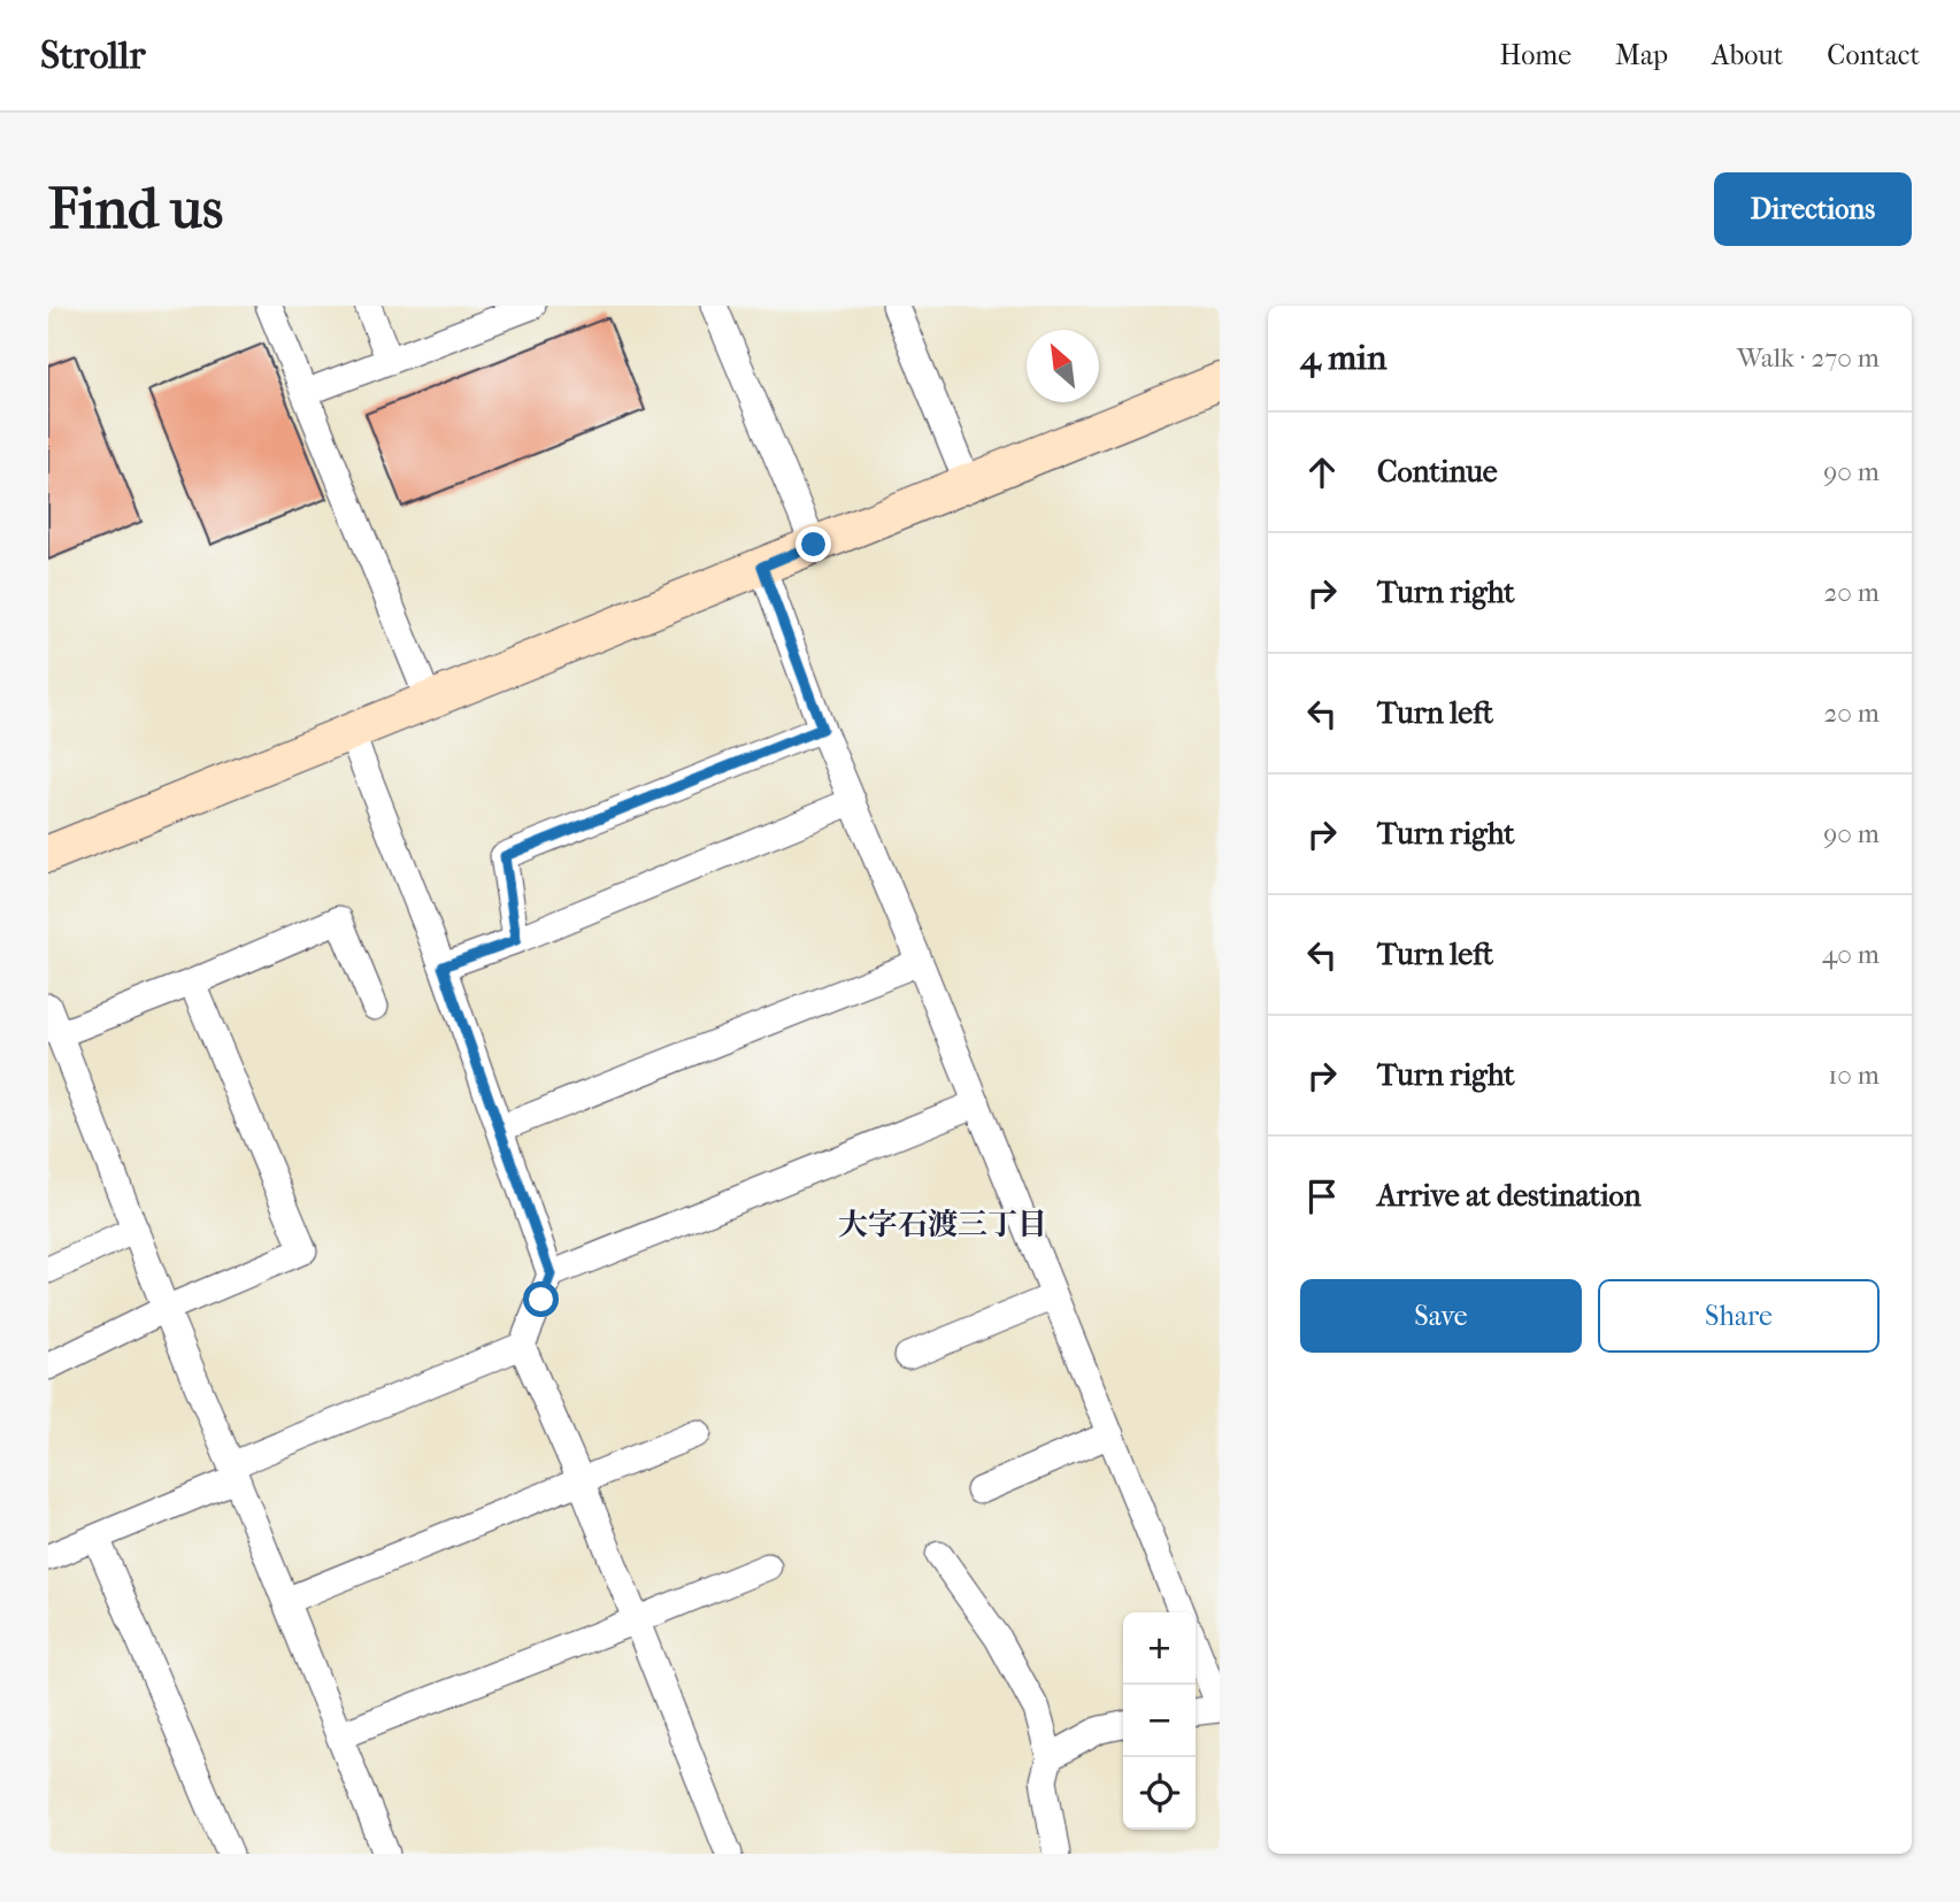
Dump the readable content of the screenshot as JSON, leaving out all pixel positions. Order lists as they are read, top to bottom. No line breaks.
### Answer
{"districts":["大字石渡三丁目"],"north":"top left","page":{"header":"Strollr","nav":["Home","Map","About","Contact"],"buttons":["Directions",["Save","Share"]],"title":"Find us","heading":["4 min","Walk · 270 m"],"list":[["Continue","90 m"],["Turn right","20 m"],["Turn left","20 m"],["Turn right","90 m"],["Turn left","40 m"],["Turn right","10 m"],"Arrive at destination"],"map_buttons":["+","−"]}}
